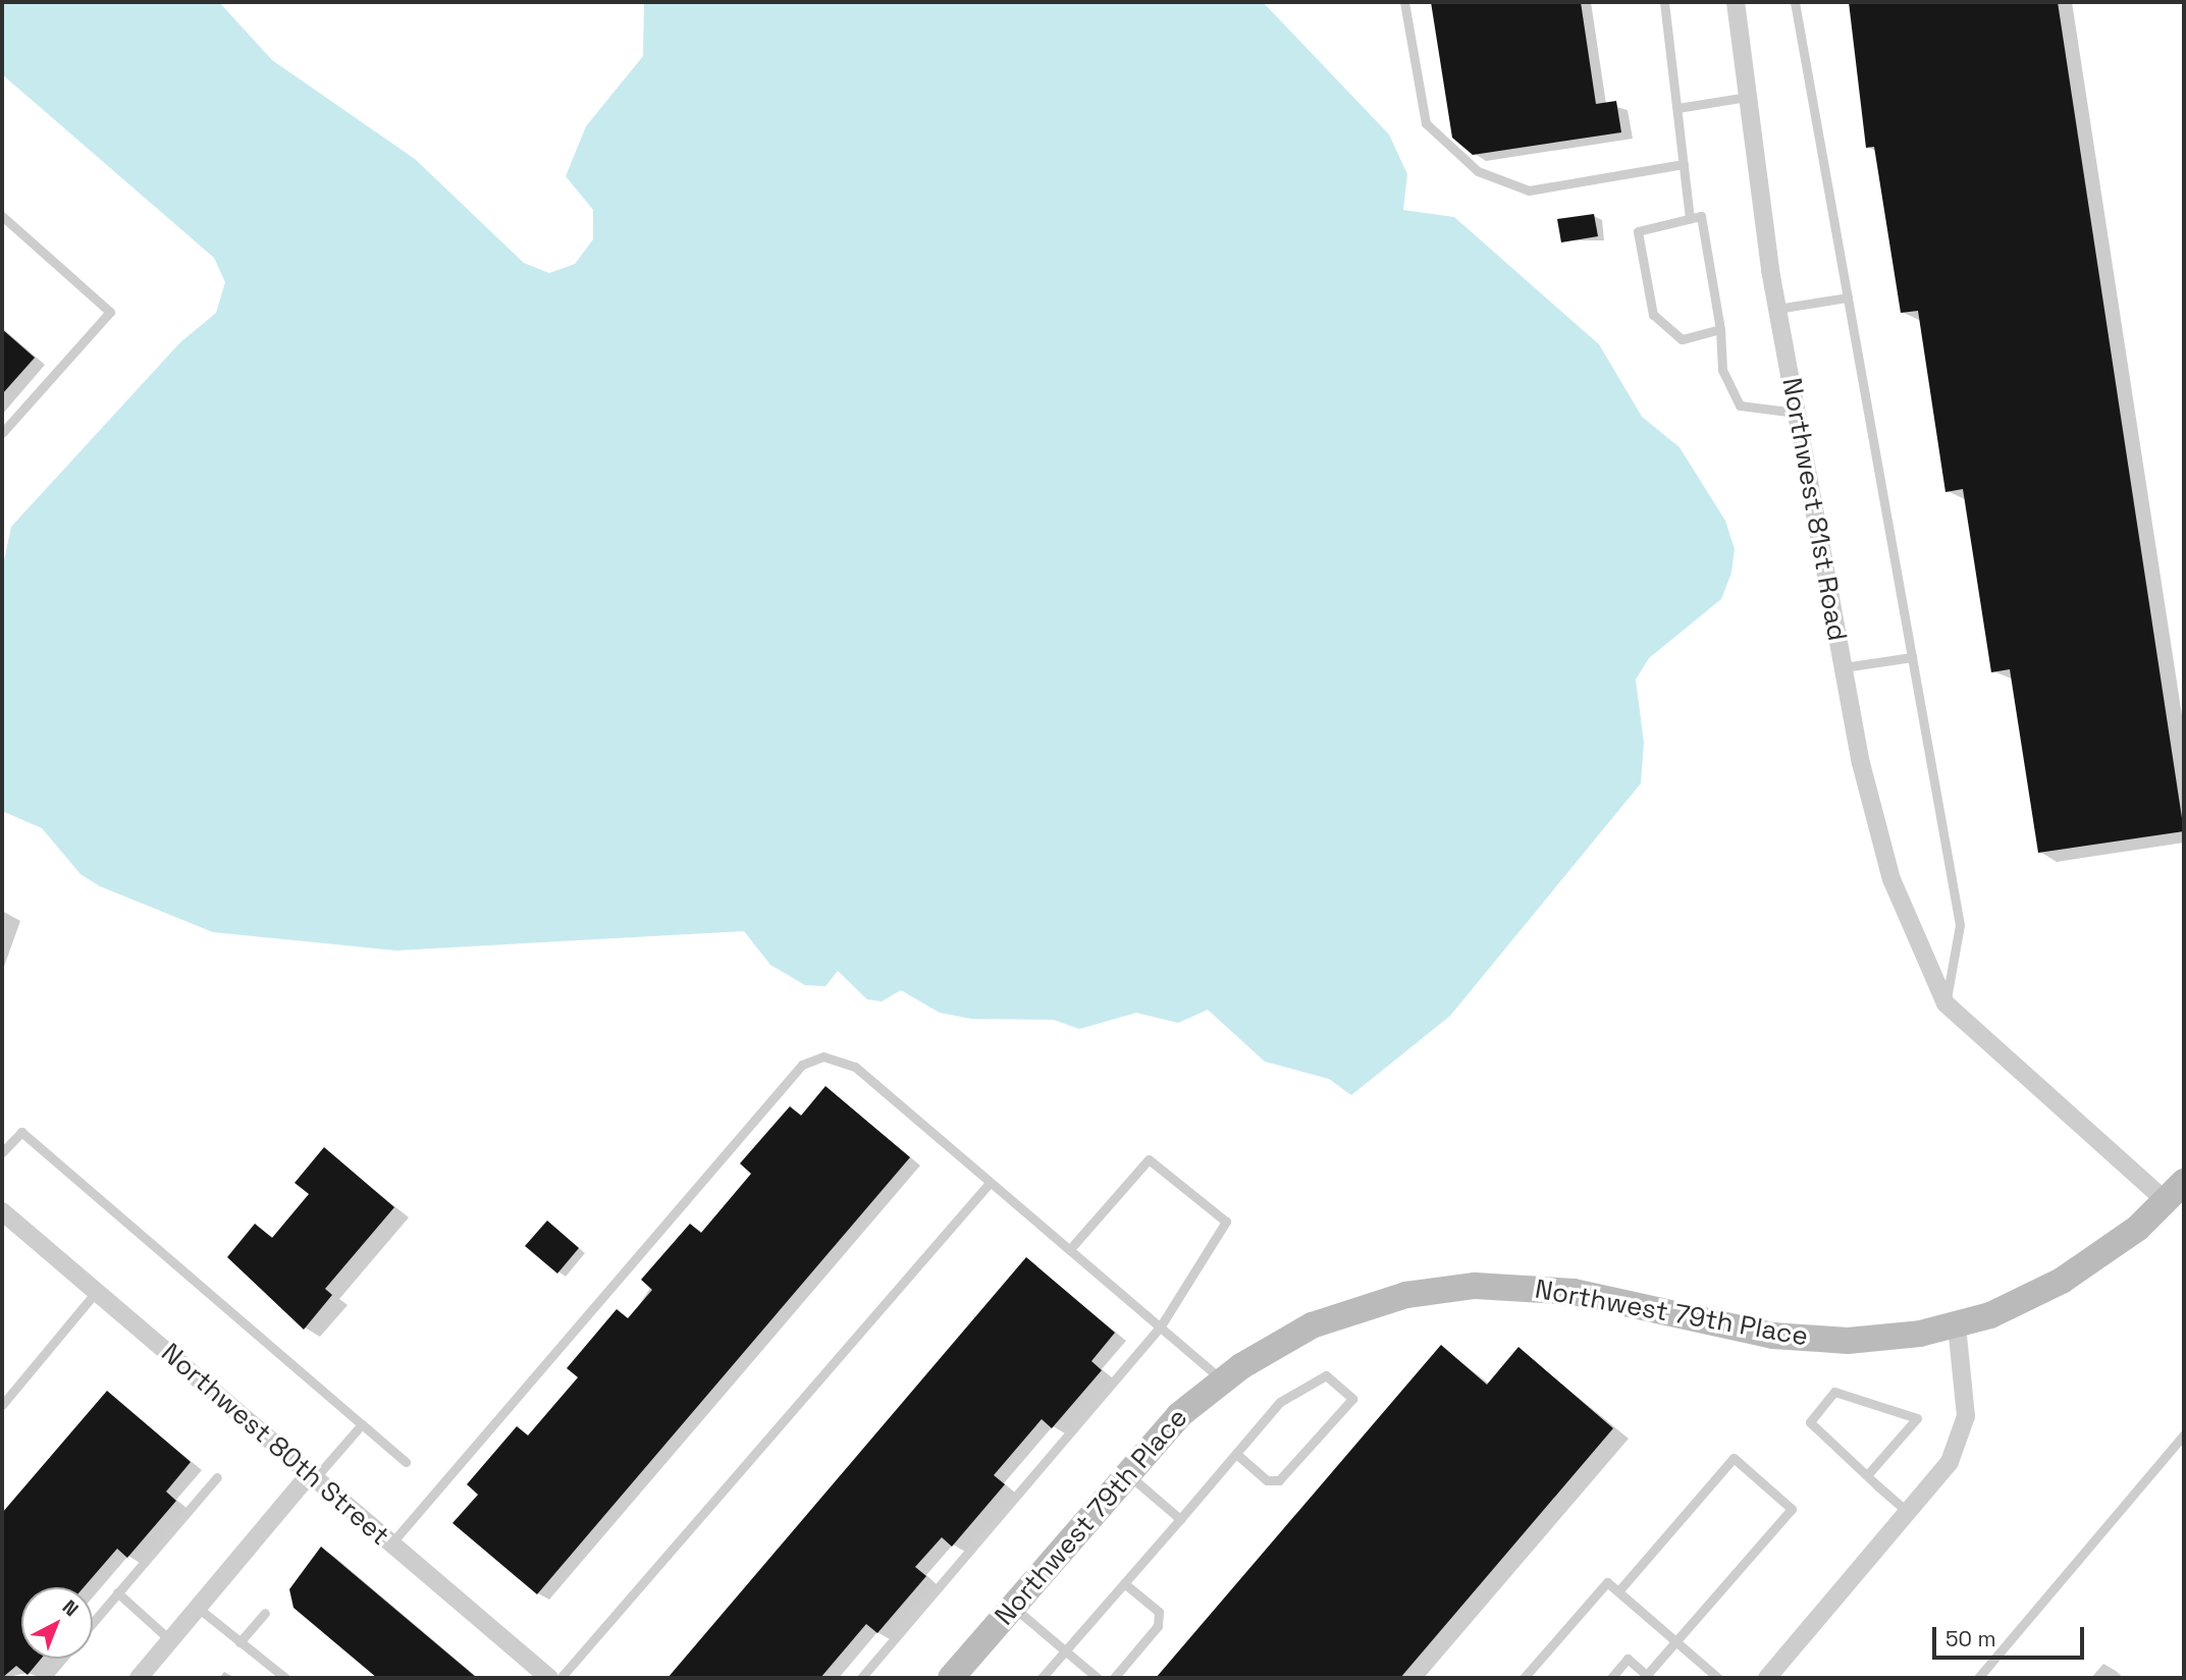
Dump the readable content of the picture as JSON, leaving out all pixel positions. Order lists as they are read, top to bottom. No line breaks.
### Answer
{"streets":{"main road":["Northwest 79th Place"],"street":["Northwest 81st Road","Northwest 80th Street"]},"scale_bar":"50 m","north":"top right"}
